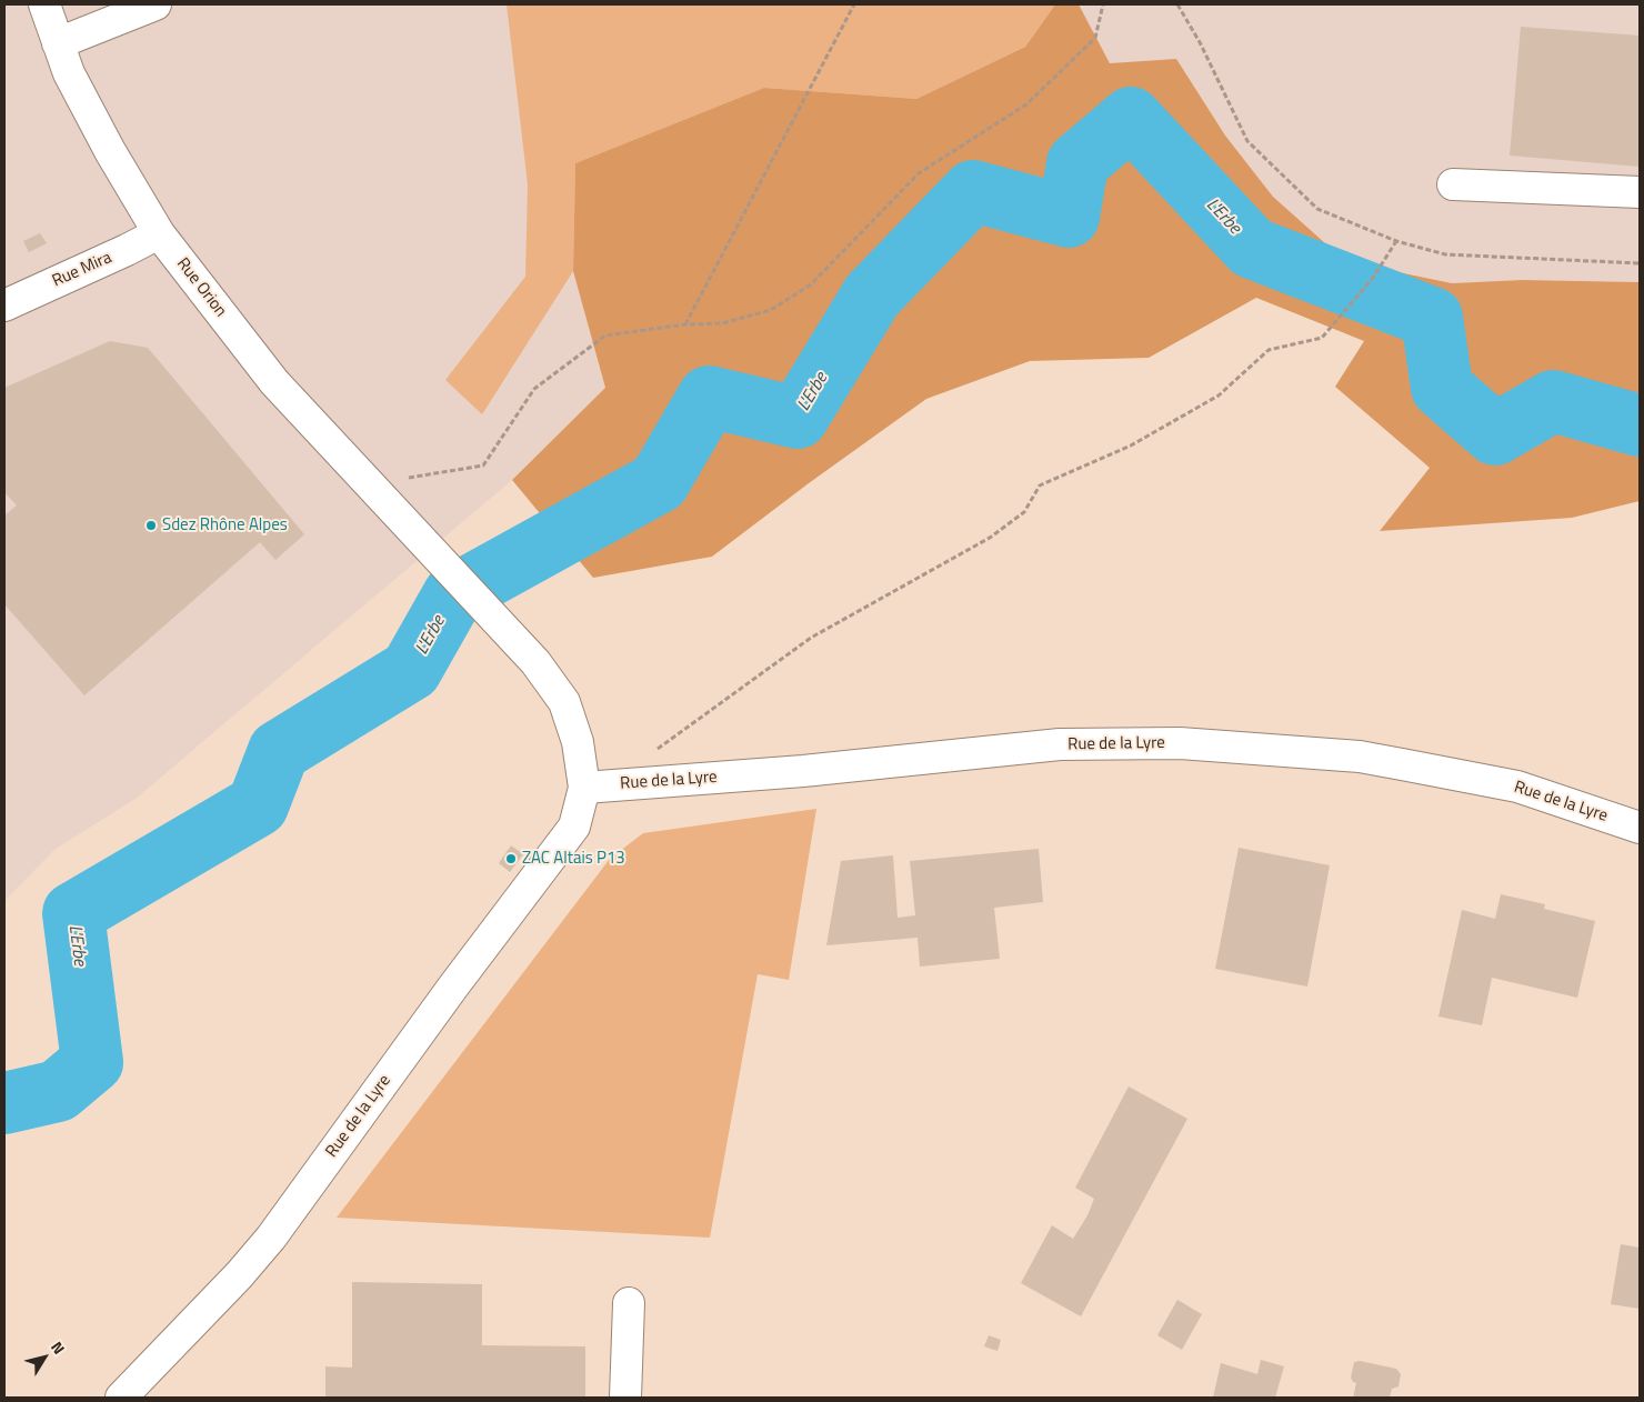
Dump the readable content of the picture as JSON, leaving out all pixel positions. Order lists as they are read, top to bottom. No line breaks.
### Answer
{"streets":{"street":["Rue Mira","Rue Orion","Rue de la Lyre"]},"crossings":[["Rue Mira","Rue Orion"],["Rue Orion","Rue de la Lyre"]],"water":["L'Erbe"],"places":["Sdez Rhône Alpes","ZAC Altais P13"],"north":"top right"}
